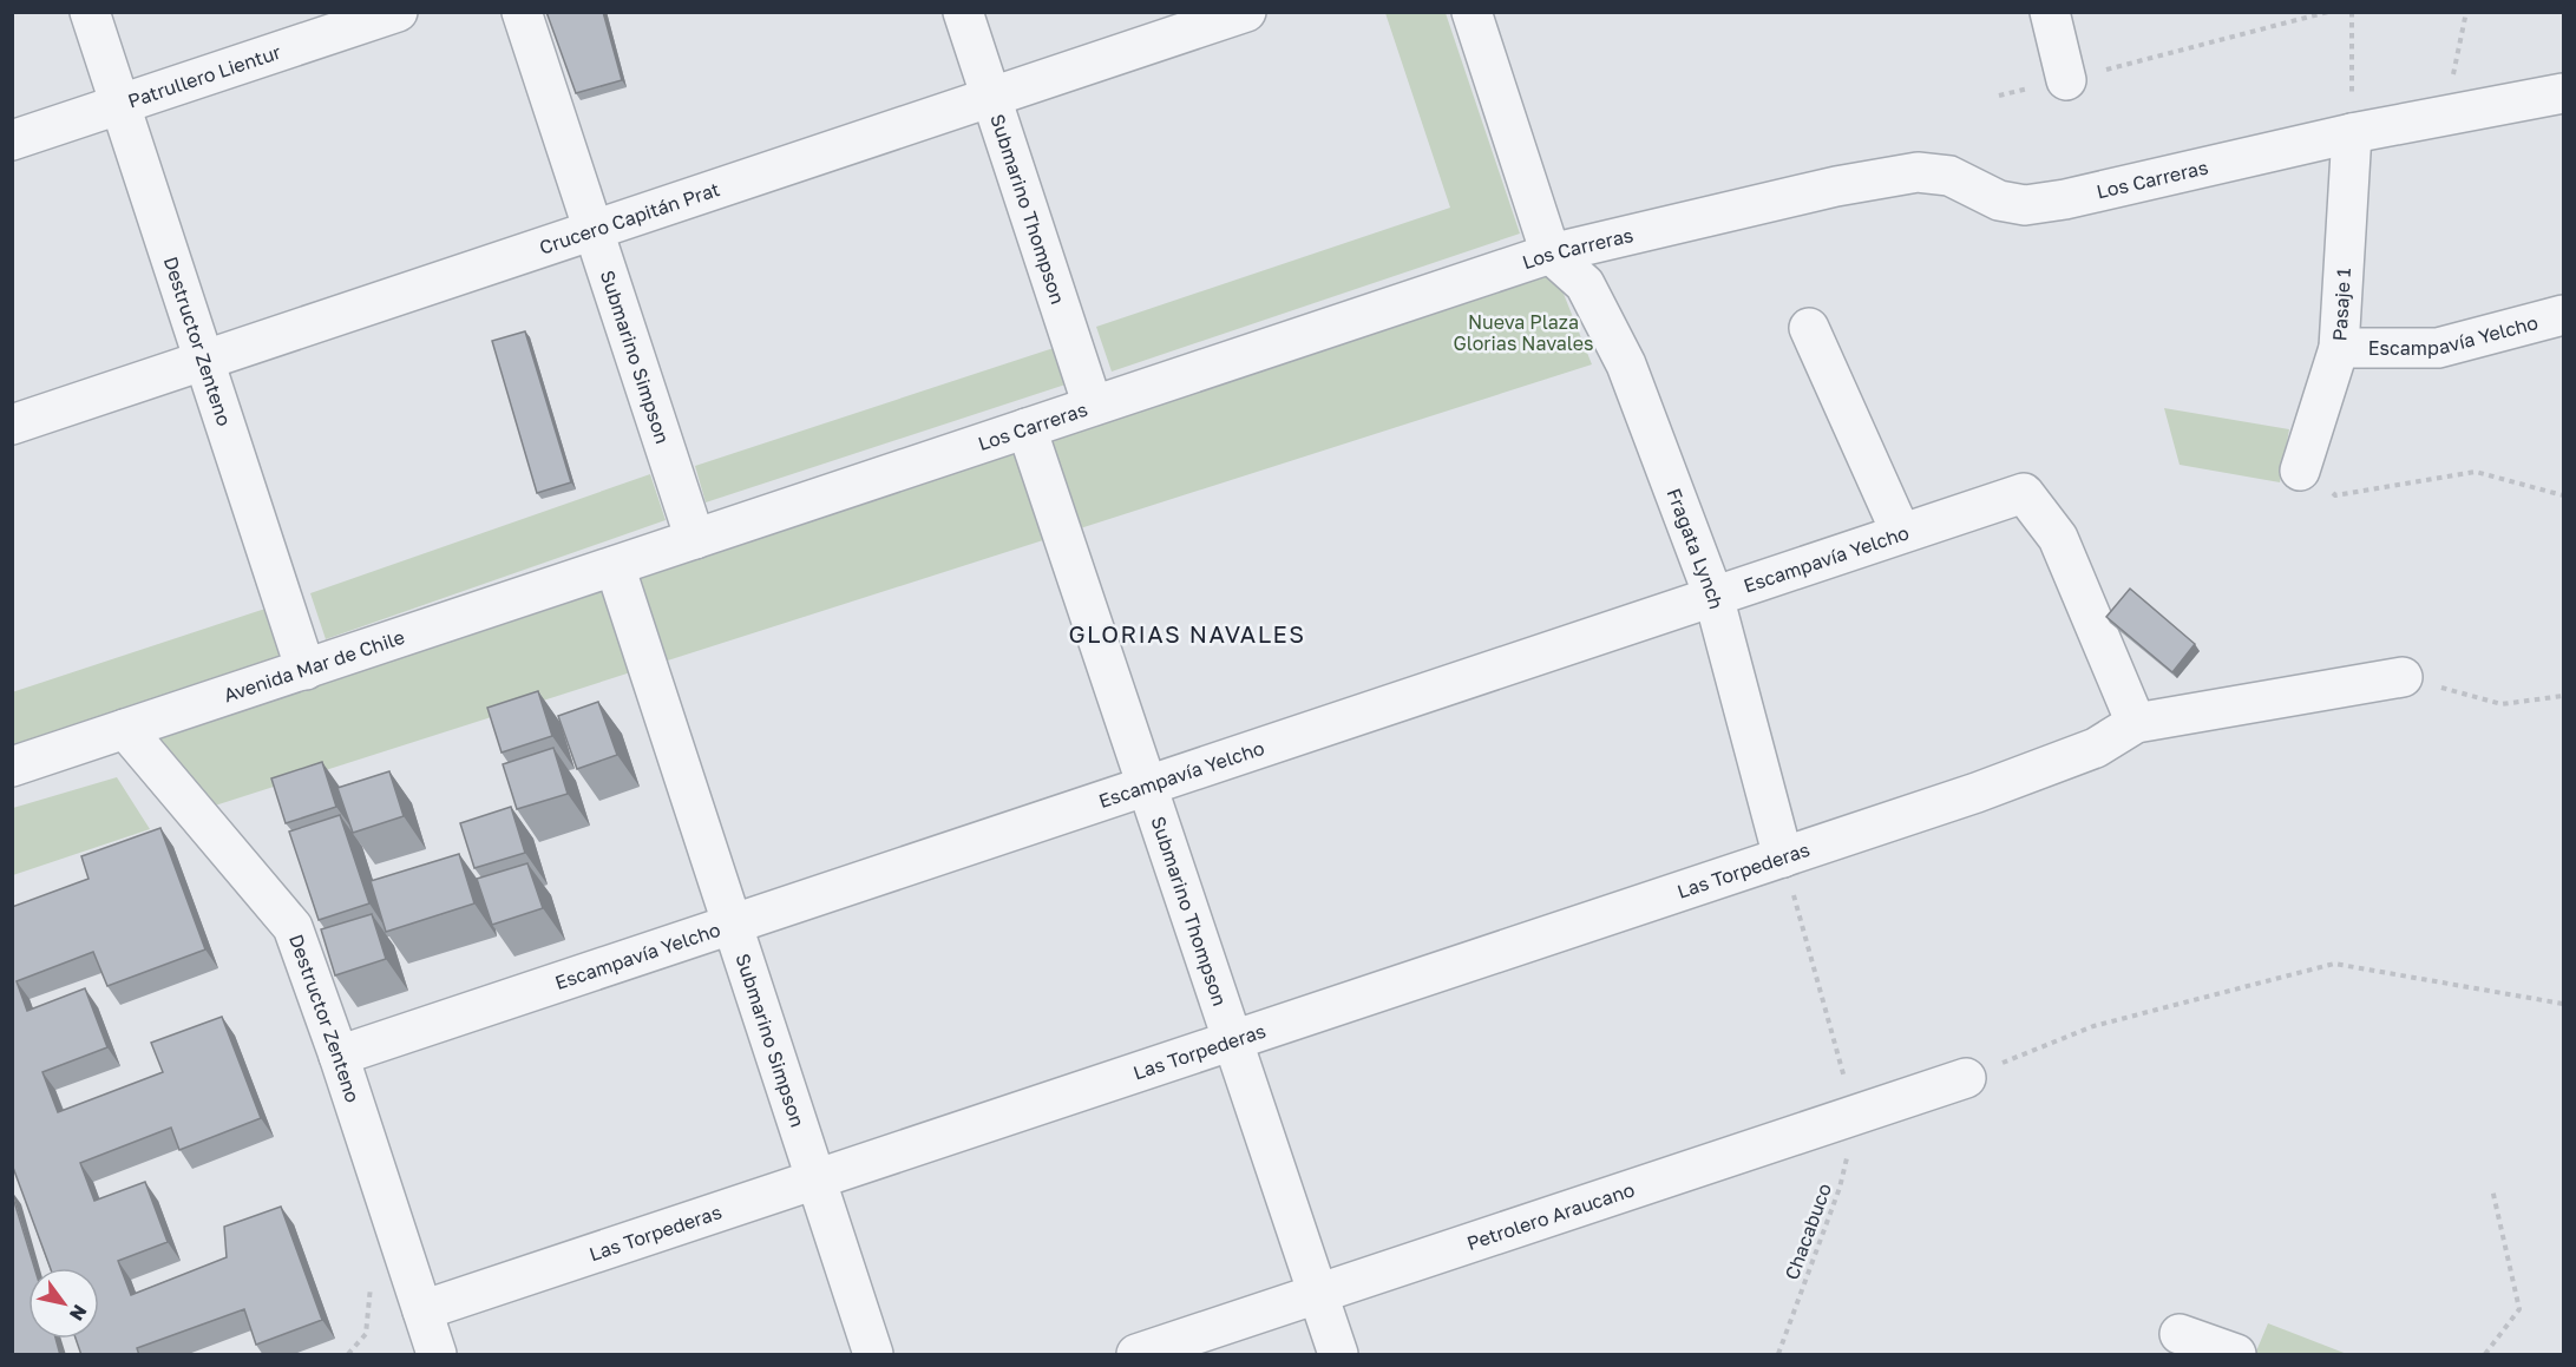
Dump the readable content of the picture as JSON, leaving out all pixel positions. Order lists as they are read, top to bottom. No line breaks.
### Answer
{"streets":{"street":["Patrullero Lientur","Los Carreras","Submarino Thompson","Crucero Capitán Prat","Pasaje 1","Escampavía Yelcho","Destructor Zenteno","Submarino Simpson","Fragata Lynch","Avenida Mar de Chile","Las Torpederas","Petrolero Araucano"],"path":["Chacabuco"]},"crossings":[["Patrullero Lientur","Destructor Zenteno"],["Los Carreras","Submarino Thompson"],["Los Carreras","Pasaje 1"],["Los Carreras","Submarino Simpson"],["Los Carreras","Fragata Lynch"],["Los Carreras","Avenida Mar de Chile"],["Submarino Thompson","Crucero Capitán Prat"],["Submarino Thompson","Escampavía Yelcho"],["Submarino Thompson","Las Torpederas"],["Submarino Thompson","Petrolero Araucano"],["Crucero Capitán Prat","Destructor Zenteno"],["Crucero Capitán Prat","Submarino Simpson"],["Pasaje 1","Escampavía Yelcho"],["Escampavía Yelcho","Destructor Zenteno"],["Escampavía Yelcho","Submarino Simpson"],["Escampavía Yelcho","Fragata Lynch"],["Escampavía Yelcho","Las Torpederas"],["Destructor Zenteno","Avenida Mar de Chile"],["Destructor Zenteno","Las Torpederas"],["Submarino Simpson","Avenida Mar de Chile"],["Submarino Simpson","Las Torpederas"],["Fragata Lynch","Las Torpederas"],["Petrolero Araucano","Chacabuco"]],"districts":["GLORIAS NAVALES"],"parks":["Nueva Plaza Glorias Navales"],"north":"bottom right"}
